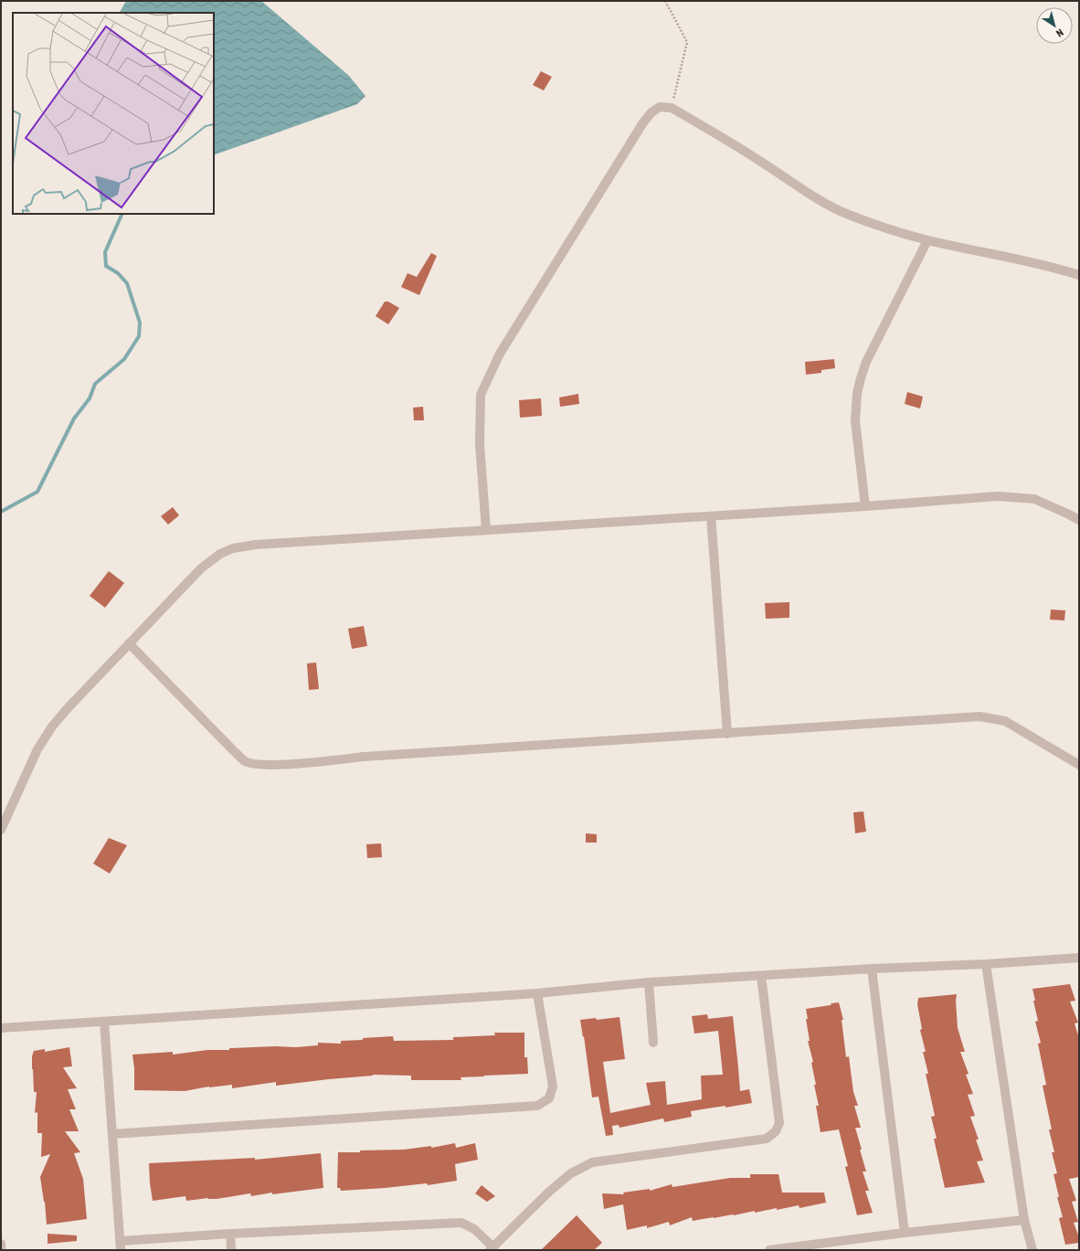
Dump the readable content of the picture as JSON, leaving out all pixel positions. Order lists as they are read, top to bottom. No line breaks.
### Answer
{"north":"bottom right"}
